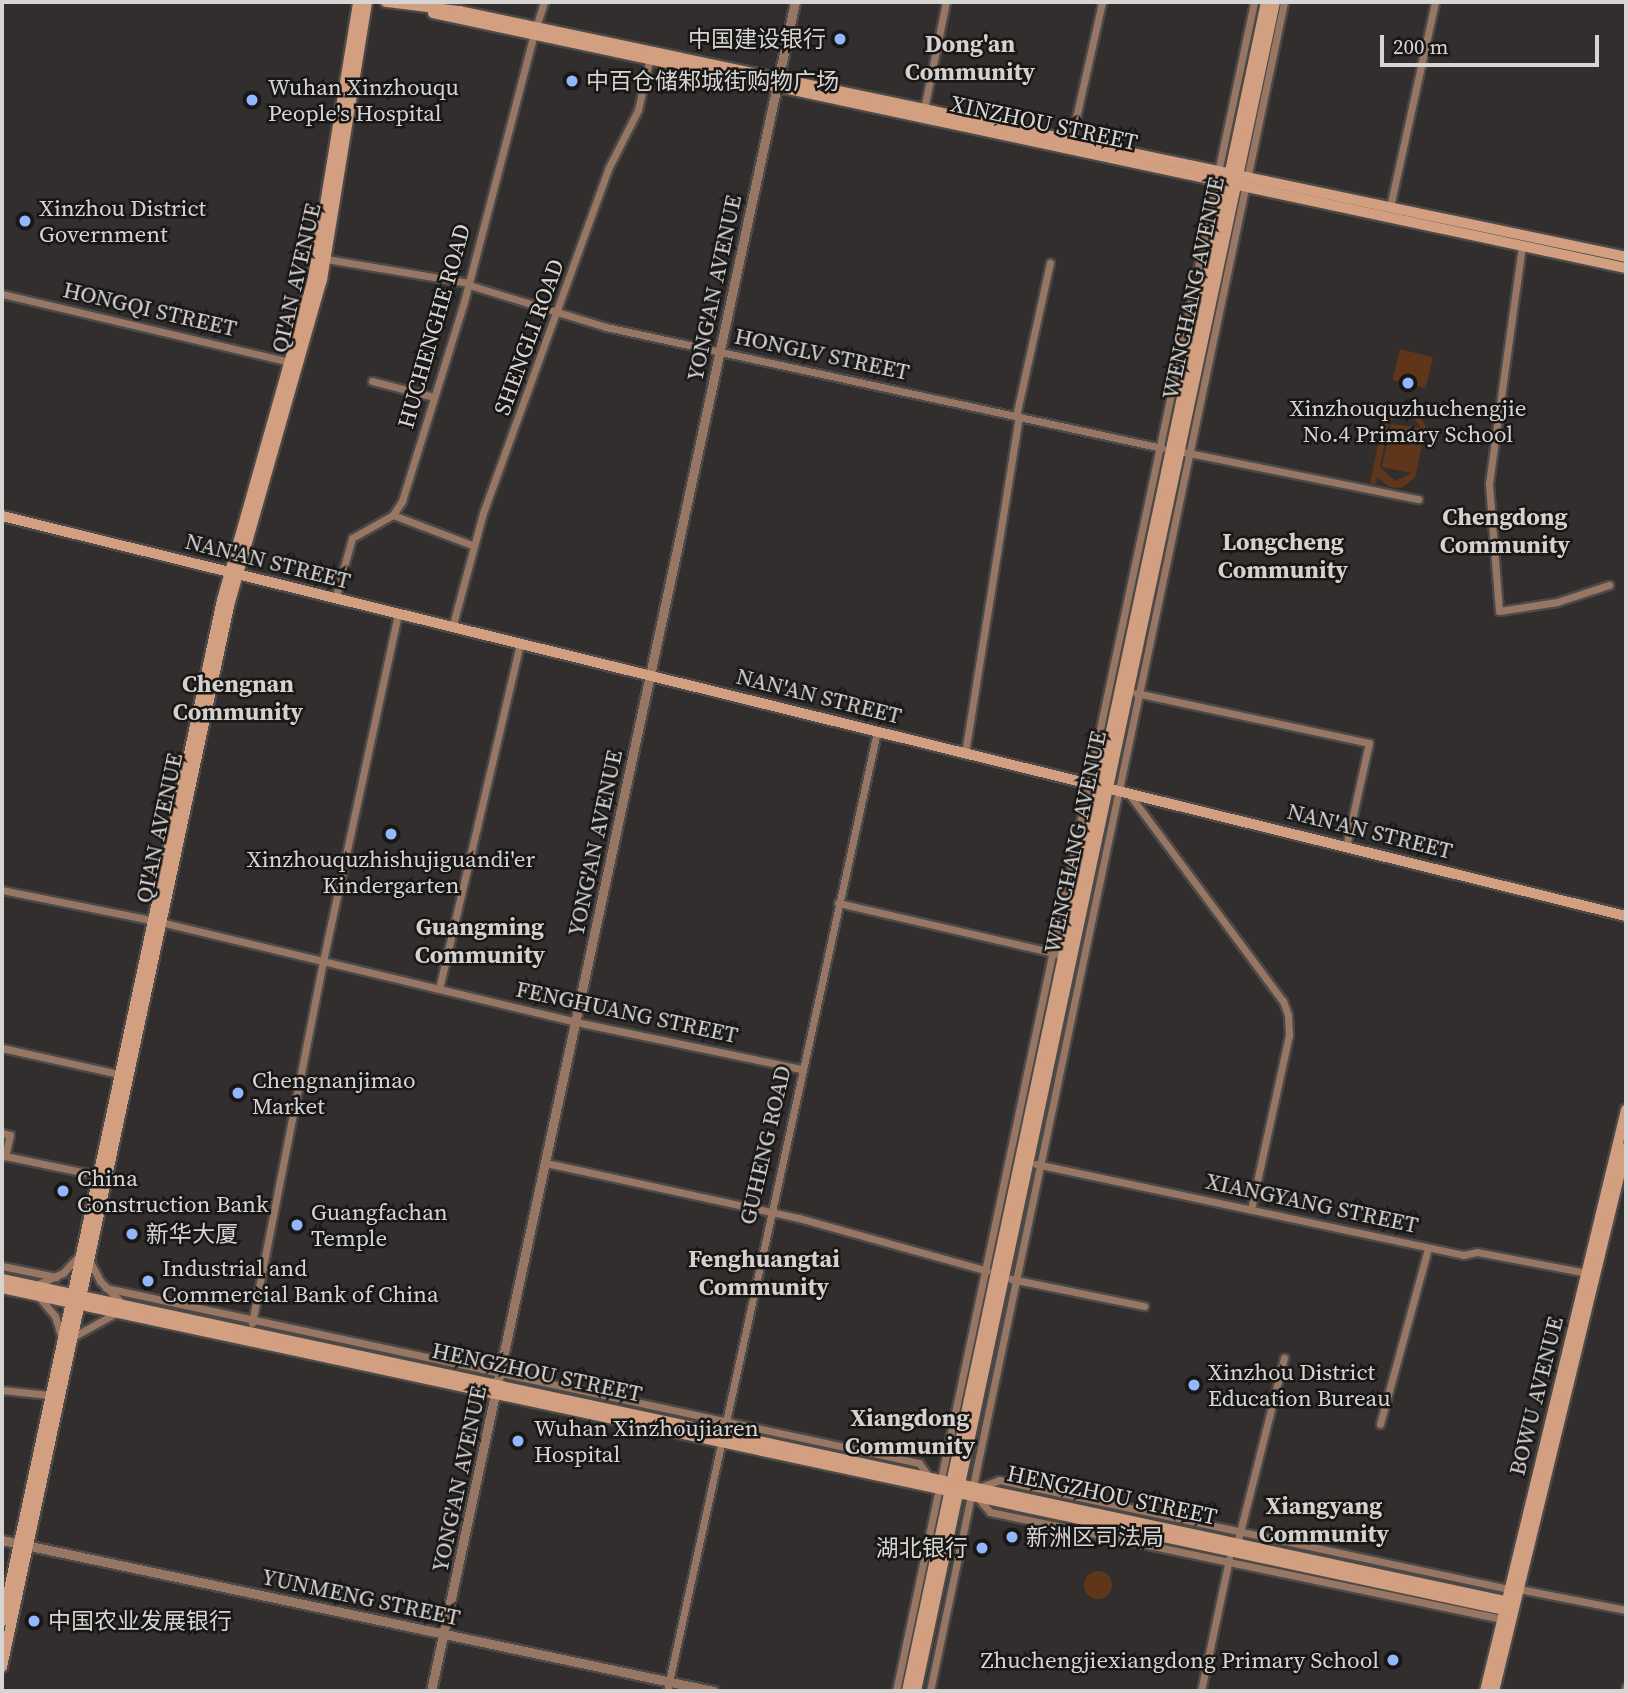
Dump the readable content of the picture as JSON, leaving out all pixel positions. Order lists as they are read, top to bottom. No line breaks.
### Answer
{"streets":{"main road":["XINZHOU STREET","QI'AN AVENUE","WENCHANG AVENUE","NAN'AN STREET","HENGZHOU STREET","BOWU AVENUE"],"street":["YONG'AN AVENUE","HONGQI STREET","HUCHENGHE ROAD","SHENGLI ROAD","HONGLV STREET","FENGHUANG STREET","GUHENG ROAD","XIANGYANG STREET","YUNMENG STREET"]},"crossings":[["XINZHOU STREET","YONG'AN AVENUE"],["XINZHOU STREET","WENCHANG AVENUE"],["XINZHOU STREET","HUCHENGHE ROAD"],["XINZHOU STREET","SHENGLI ROAD"],["QI'AN AVENUE","HONGQI STREET"],["QI'AN AVENUE","HONGLV STREET"],["QI'AN AVENUE","NAN'AN STREET"],["QI'AN AVENUE","FENGHUANG STREET"],["QI'AN AVENUE","HENGZHOU STREET"],["QI'AN AVENUE","YUNMENG STREET"],["YONG'AN AVENUE","HONGLV STREET"],["YONG'AN AVENUE","NAN'AN STREET"],["YONG'AN AVENUE","FENGHUANG STREET"],["YONG'AN AVENUE","HENGZHOU STREET"],["YONG'AN AVENUE","YUNMENG STREET"],["WENCHANG AVENUE","HONGLV STREET"],["WENCHANG AVENUE","NAN'AN STREET"],["WENCHANG AVENUE","XIANGYANG STREET"],["WENCHANG AVENUE","HENGZHOU STREET"],["HUCHENGHE ROAD","HONGLV STREET"],["SHENGLI ROAD","HONGLV STREET"],["SHENGLI ROAD","NAN'AN STREET"],["NAN'AN STREET","GUHENG ROAD"],["FENGHUANG STREET","GUHENG ROAD"],["GUHENG ROAD","HENGZHOU STREET"],["GUHENG ROAD","YUNMENG STREET"],["XIANGYANG STREET","BOWU AVENUE"],["HENGZHOU STREET","BOWU AVENUE"]],"districts":["Dong'an Community","Chengdong Community","Longcheng Community","Chengnan Community","Guangming Community","Fenghuangtai Community","Xiangdong Community","Xiangyang Community"],"places":["中国建设银行","中百仓储邾城街购物广场","Wuhan Xinzhouqu People's Hospital","Xinzhou District Government","Xinzhouquzhuchengjie No.4 Primary School","Xinzhouquzhishujiguandi'er Kindergarten","Chengnanjimao Market","China Construction Bank","Guangfachan Temple","新华大厦","Industrial and Commercial Bank of China","Xinzhou District Education Bureau","Wuhan Xinzhoujiaren Hospital","新洲区司法局","湖北银行","中国农业发展银行","Zhuchengjiexiangdong Primary School"],"scale_bar":"200 m"}
